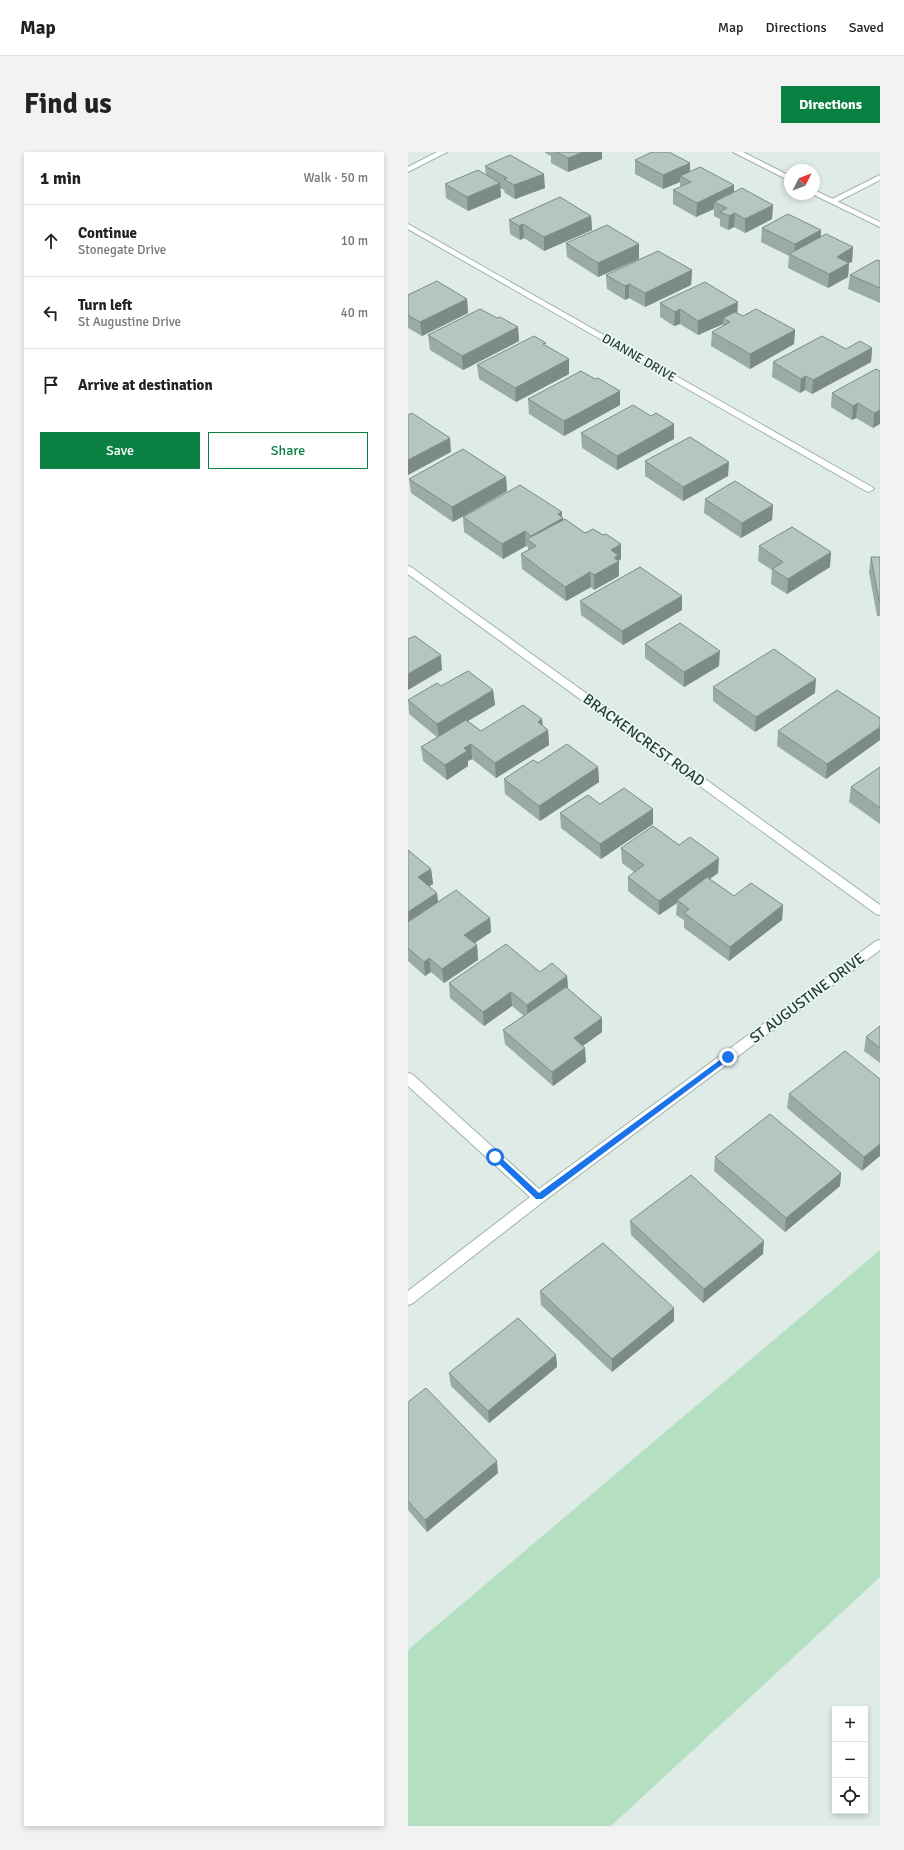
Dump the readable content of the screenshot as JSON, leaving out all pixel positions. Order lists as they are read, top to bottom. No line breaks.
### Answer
{"streets":{"street":["DIANNE DRIVE","BRACKENCREST ROAD","ST AUGUSTINE DRIVE"]},"north":"top right","page":{"header":"Map","nav":["Map","Directions","Saved"],"buttons":["Directions",["Save","Share"]],"title":"Find us","heading":["1 min","Walk · 50 m"],"list":[["Continue","Stonegate Drive","10 m"],["Turn left","St Augustine Drive","40 m"],"Arrive at destination"],"map_buttons":["+","−"]}}
